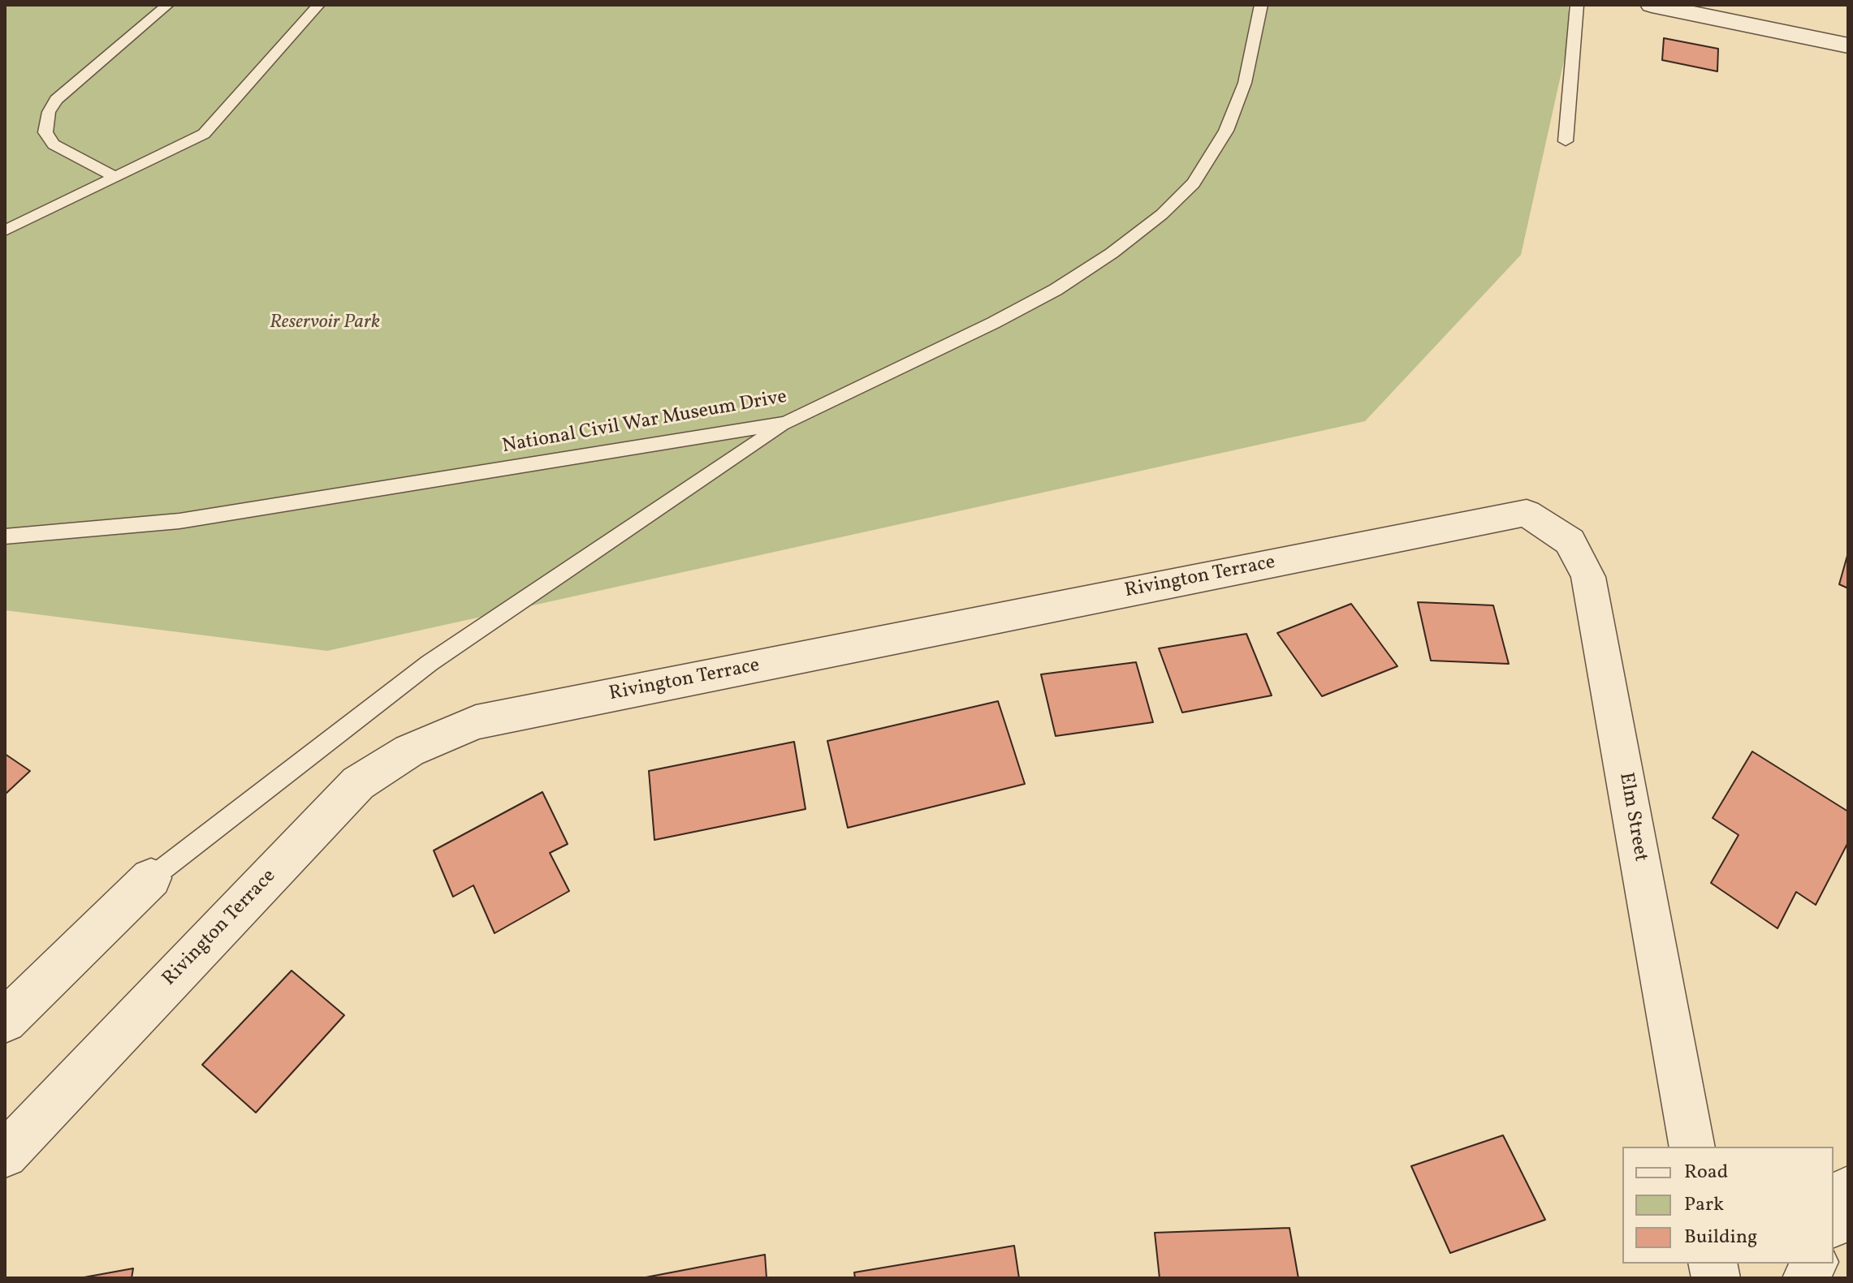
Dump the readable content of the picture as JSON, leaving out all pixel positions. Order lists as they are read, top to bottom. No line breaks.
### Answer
{"streets":{"street":["Rivington Terrace","Elm Street"],"lane":["National Civil War Museum Drive"]},"crossings":[["Rivington Terrace","Elm Street"]],"parks":["Reservoir Park"],"legend":["Road","Park","Building"]}
